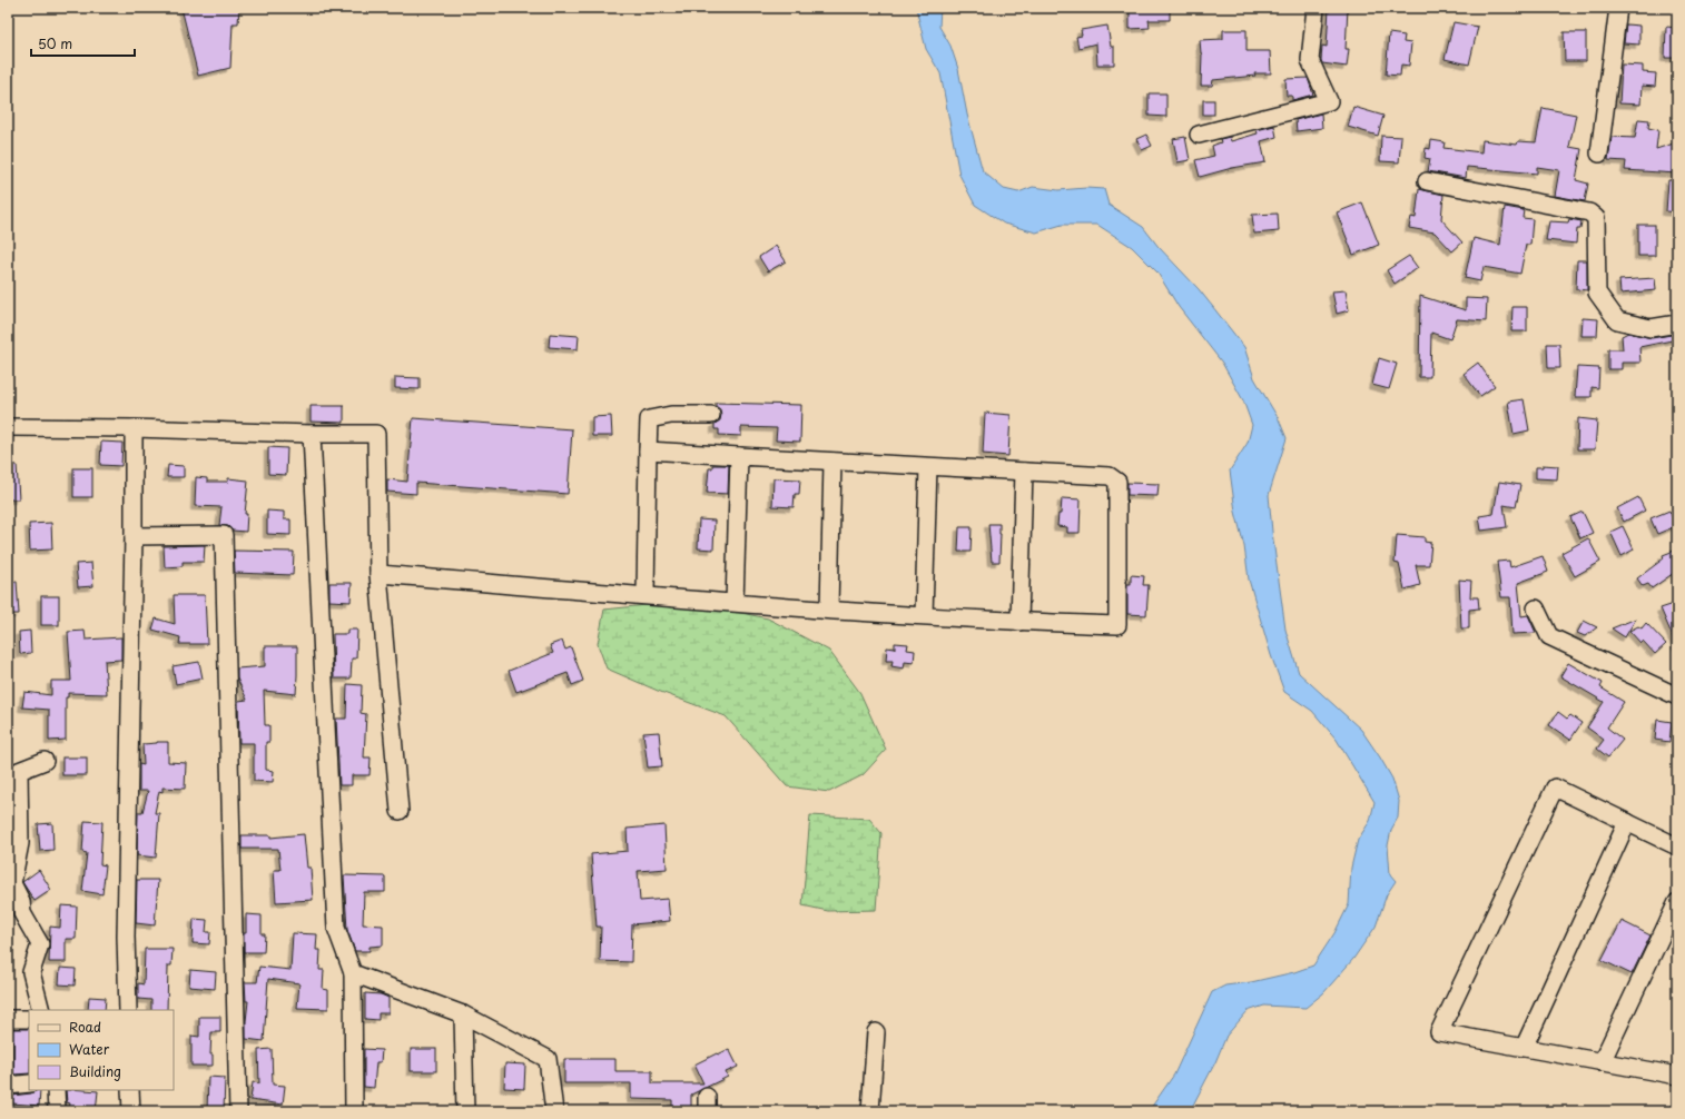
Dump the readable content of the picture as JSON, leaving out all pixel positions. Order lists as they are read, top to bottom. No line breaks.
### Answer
{"legend":["Road","Water","Building"],"scale_bar":"50 m"}
